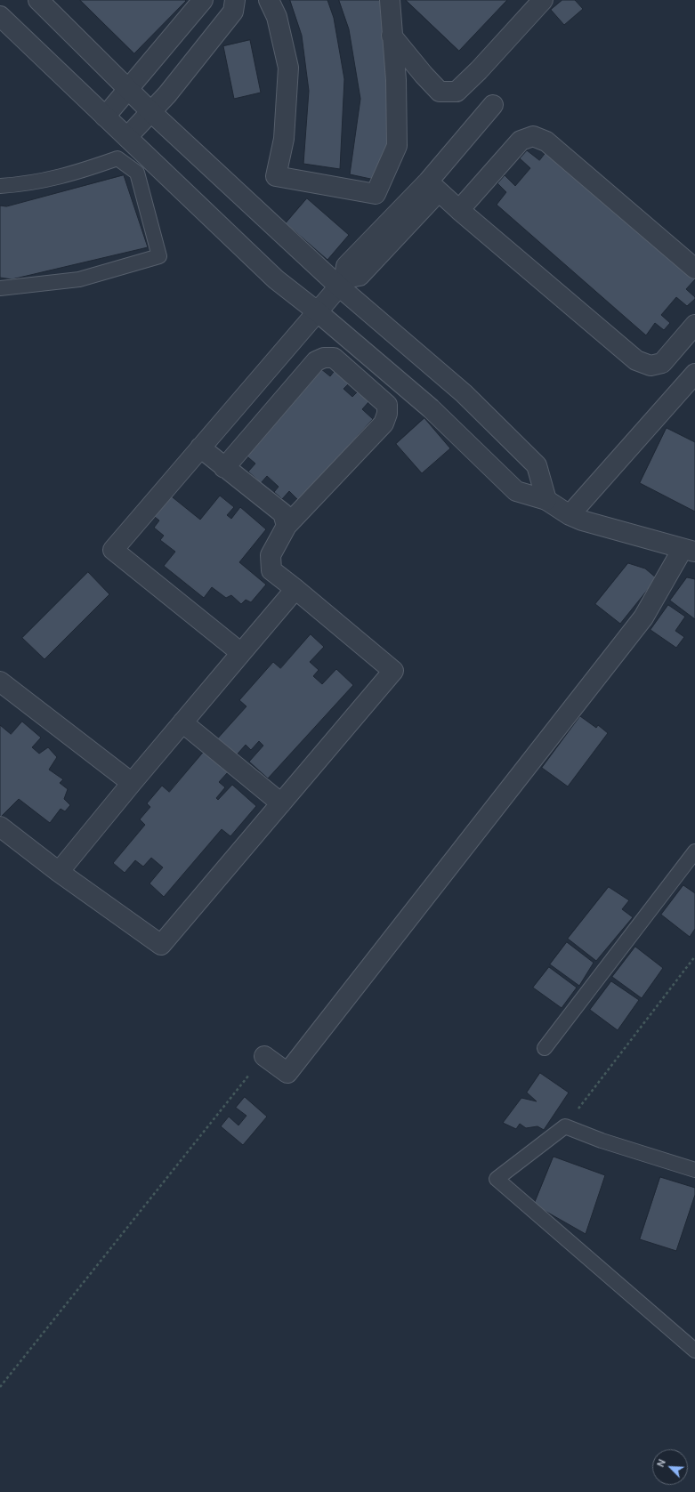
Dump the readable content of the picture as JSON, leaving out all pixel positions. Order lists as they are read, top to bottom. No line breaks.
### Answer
{"north":"top left"}
